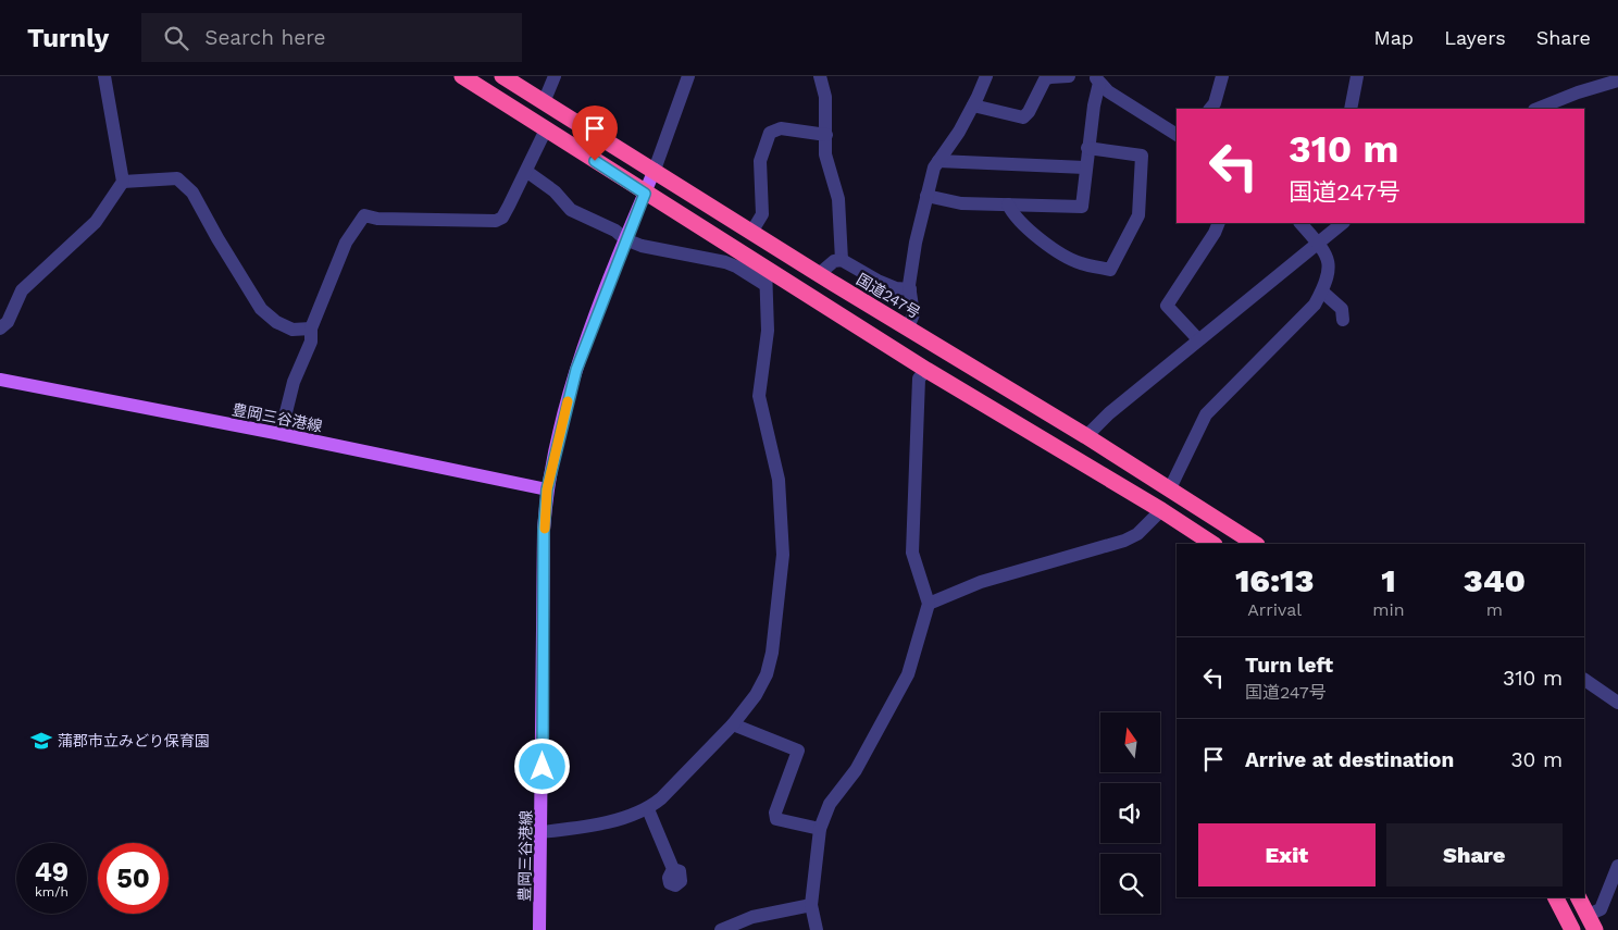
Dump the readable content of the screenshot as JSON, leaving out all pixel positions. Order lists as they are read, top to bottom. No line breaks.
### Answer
{"streets":{"highway":["国道247号"],"main road":["豊岡三谷港線"]},"crossings":[["国道247号","豊岡三谷港線"]],"places":{"school or university":["蒲郡市立みどり保育園"]},"north":"top","page":{"header":"Turnly","search":"Search here","nav":["Map","Layers","Share"],"turn":["310 m","国道247号"],"eta":["16:13","Arrival","1","min","340","m"],"list":[{"name":"Turn left","note":"国道247号","value":"310 m"},{"name":"Arrive at destination","value":"30 m"}],"buttons":["Exit","Share"],"speed":"49 km/h","limit":"50"}}
